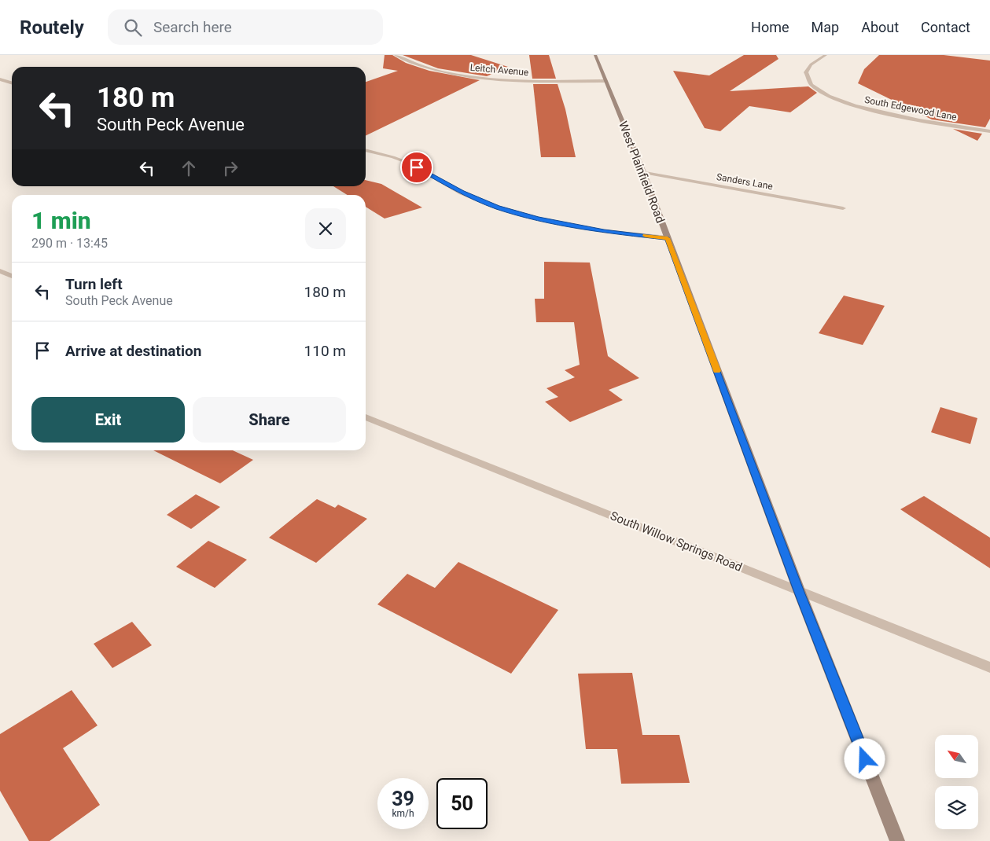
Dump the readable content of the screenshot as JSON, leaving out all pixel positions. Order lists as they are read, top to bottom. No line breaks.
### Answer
{"streets":{"main road":["West Plainfield Road"],"street":["Leitch Avenue","South Edgewood Lane","Sanders Lane","South Willow Springs Road"]},"crossings":[["Leitch Avenue","West Plainfield Road"],["West Plainfield Road","Sanders Lane"],["West Plainfield Road","South Willow Springs Road"]],"north":"top left","page":{"header":"Routely","search":"Search here","nav":["Home","Map","About","Contact"],"turn":["180 m","South Peck Avenue"],"heading":["1 min","290 m · 13:45"],"list":[{"name":"Turn left","note":"South Peck Avenue","value":"180 m"},{"name":"Arrive at destination","value":"110 m"}],"buttons":["Exit","Share"],"speed":"39 km/h","limit":"50"}}
